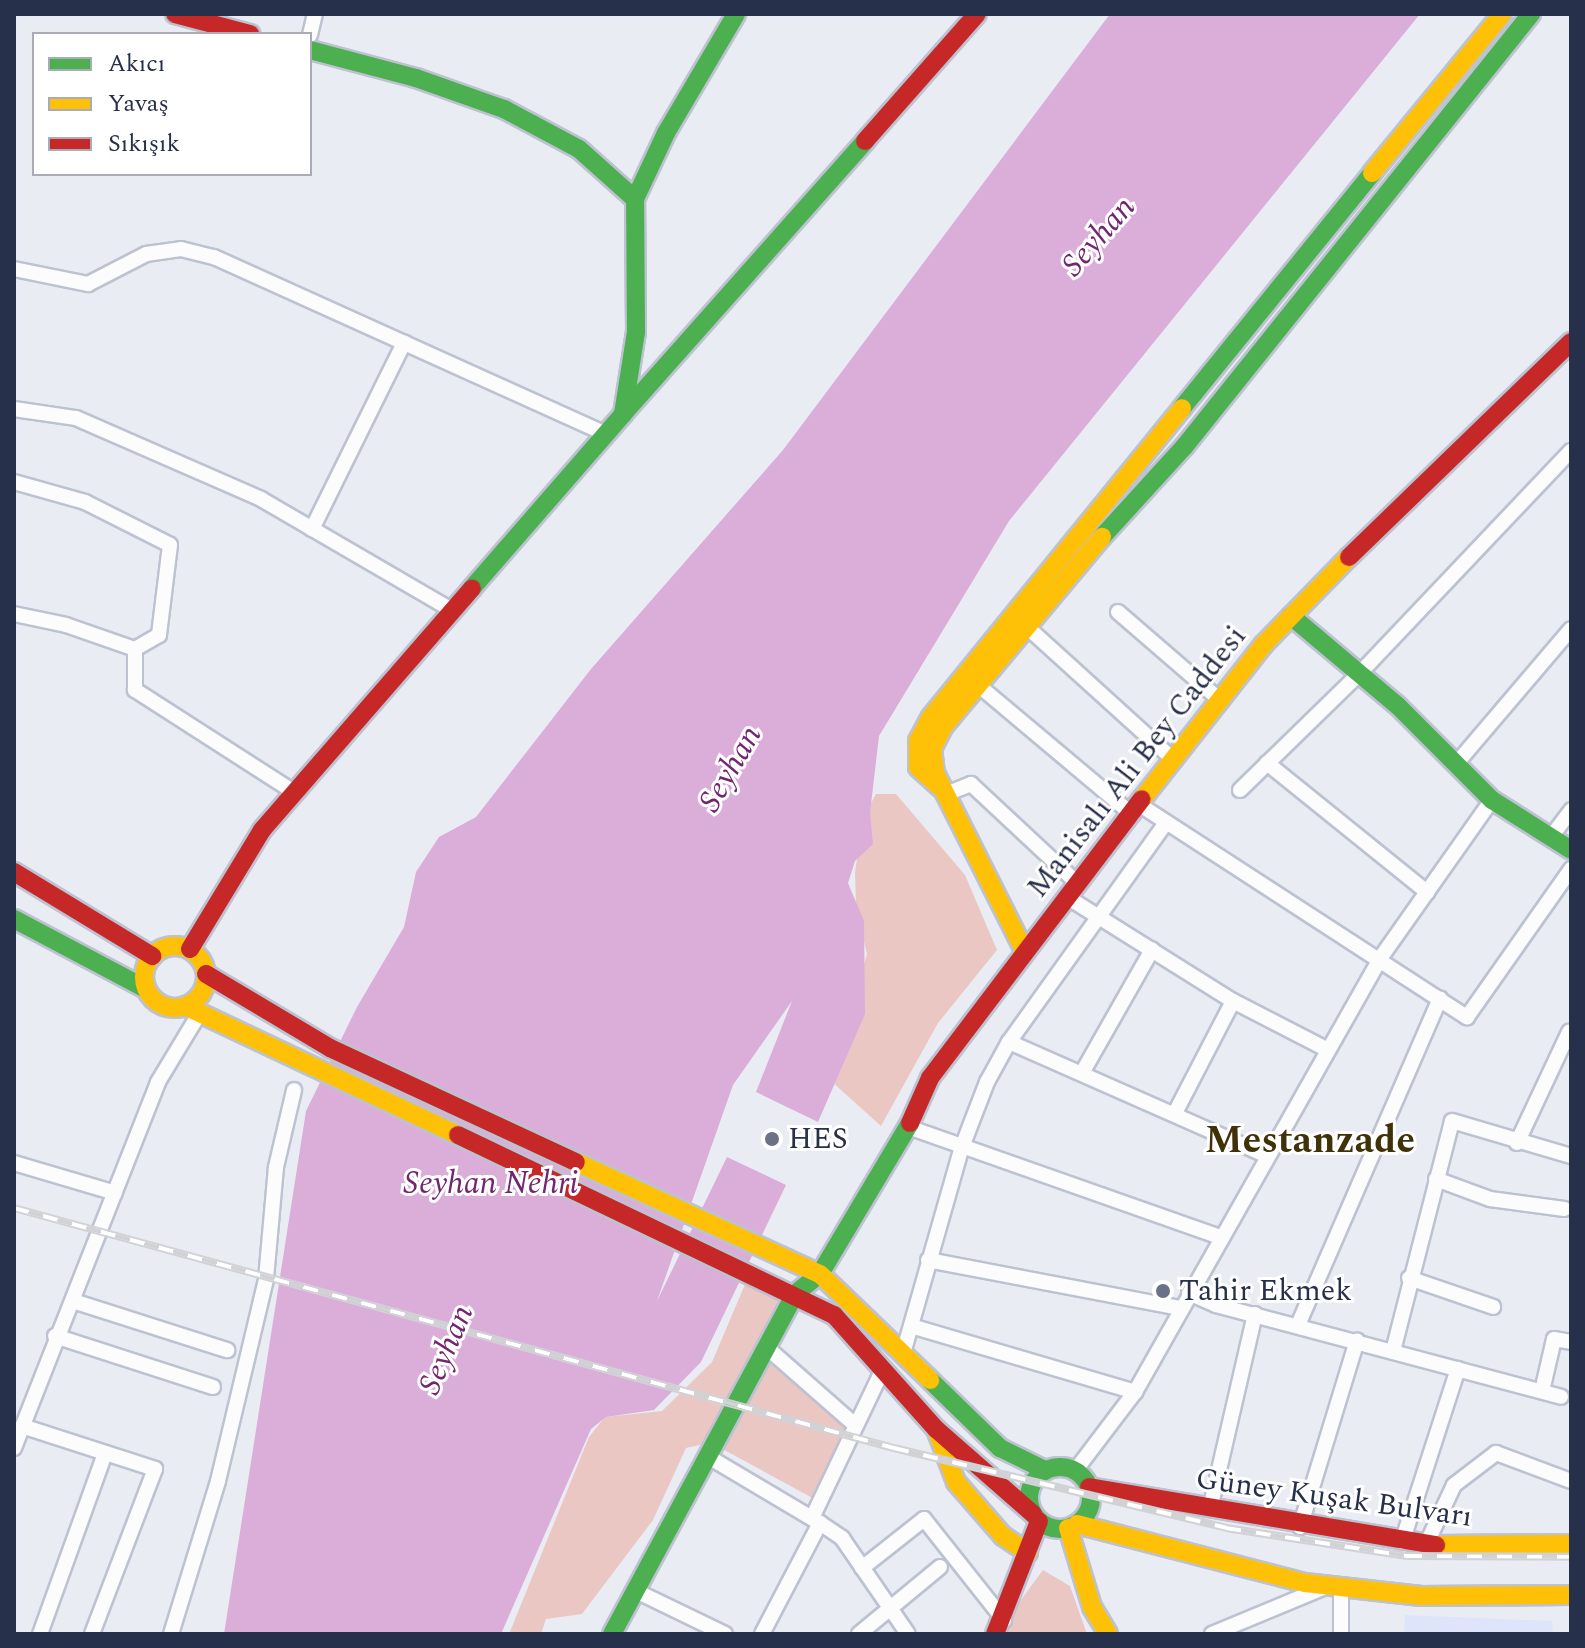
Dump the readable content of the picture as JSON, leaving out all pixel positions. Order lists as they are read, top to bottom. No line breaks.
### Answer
{"streets":{"main road":["Manisalı Ali Bey Caddesi","Güney Kuşak Bulvarı"]},"districts":["Mestanzade"],"water":["Seyhan","Seyhan Nehri"],"places":["HES","Tahir Ekmek"],"legend":["Akıcı","Yavaş","Sıkışık"]}
